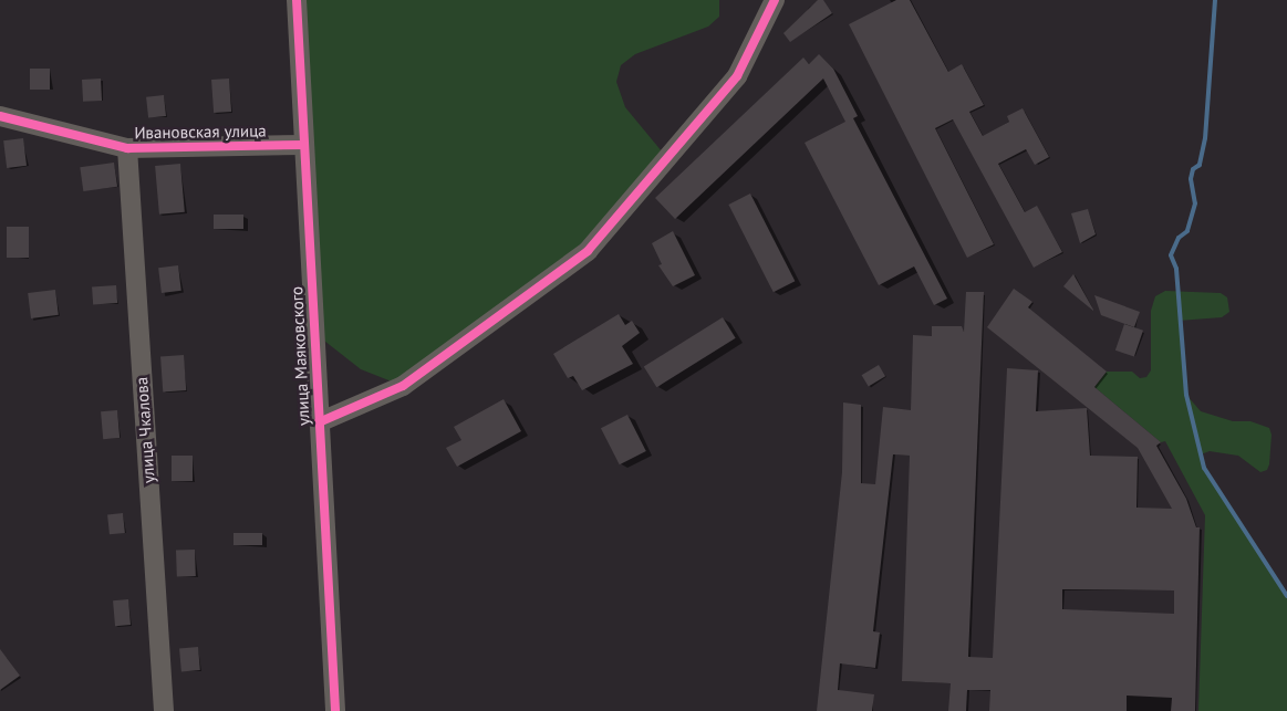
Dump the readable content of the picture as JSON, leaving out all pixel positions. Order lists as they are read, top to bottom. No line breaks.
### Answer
{"streets":{"street":["Ивановская улица","улица Маяковского","улица Чкалова"]},"crossings":[["Ивановская улица","улица Маяковского"],["Ивановская улица","улица Чкалова"]]}
